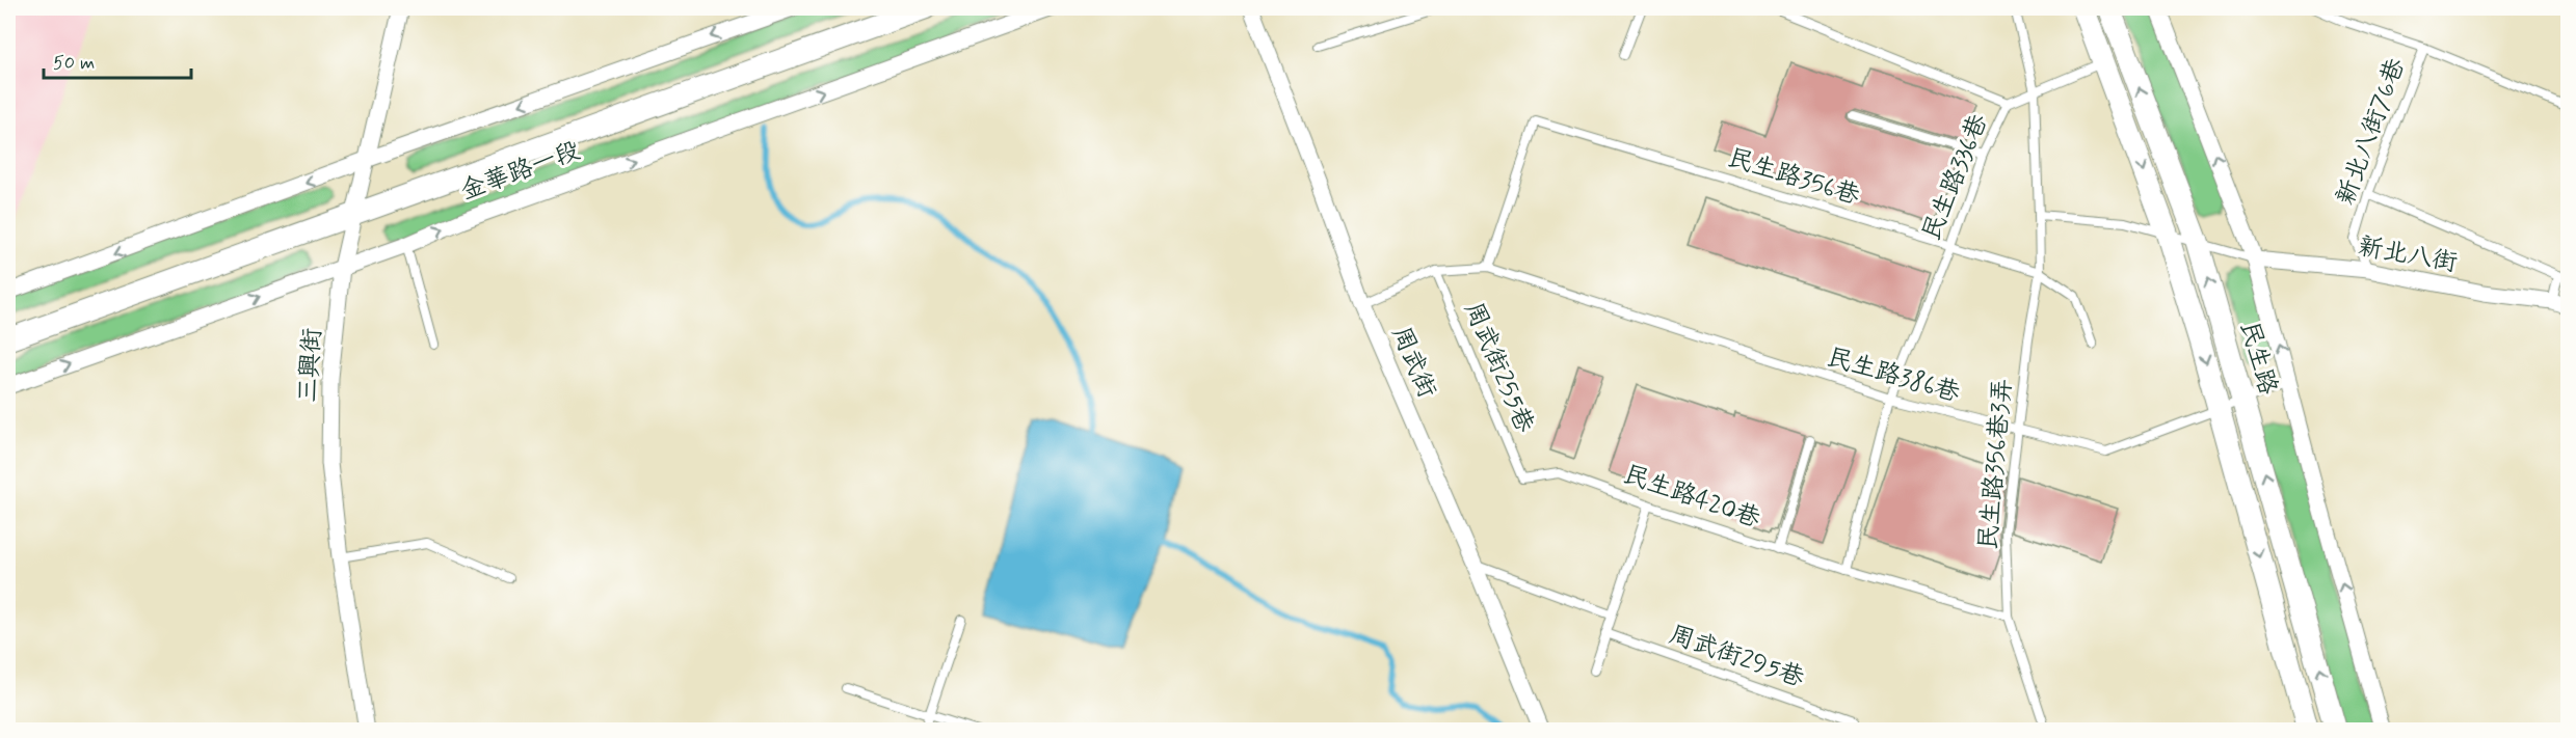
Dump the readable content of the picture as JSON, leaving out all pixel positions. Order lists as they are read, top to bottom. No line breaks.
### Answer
{"streets":{"street":["金華路一段","新北八街","民生路","周武街","三興街"],"lane":["新北八街76巷","民生路356巷","民生路336巷","周武街255巷","民生路386巷","民生路356巷3弄","民生路420巷","周武街295巷"]},"crossings":[["新北八街76巷","新北八街"],["金華路一段","三興街"],["民生路356巷","民生路336巷"],["民生路356巷","周武街255巷"],["民生路356巷","民生路386巷"],["民生路356巷","民生路356巷3弄"],["民生路336巷","民生路386巷"],["新北八街","民生路"],["民生路","民生路386巷"],["周武街","周武街255巷"],["周武街255巷","民生路386巷"],["周武街255巷","民生路420巷"],["民生路386巷","民生路356巷3弄"],["民生路356巷3弄","民生路420巷"]],"scale_bar":"50 m"}
